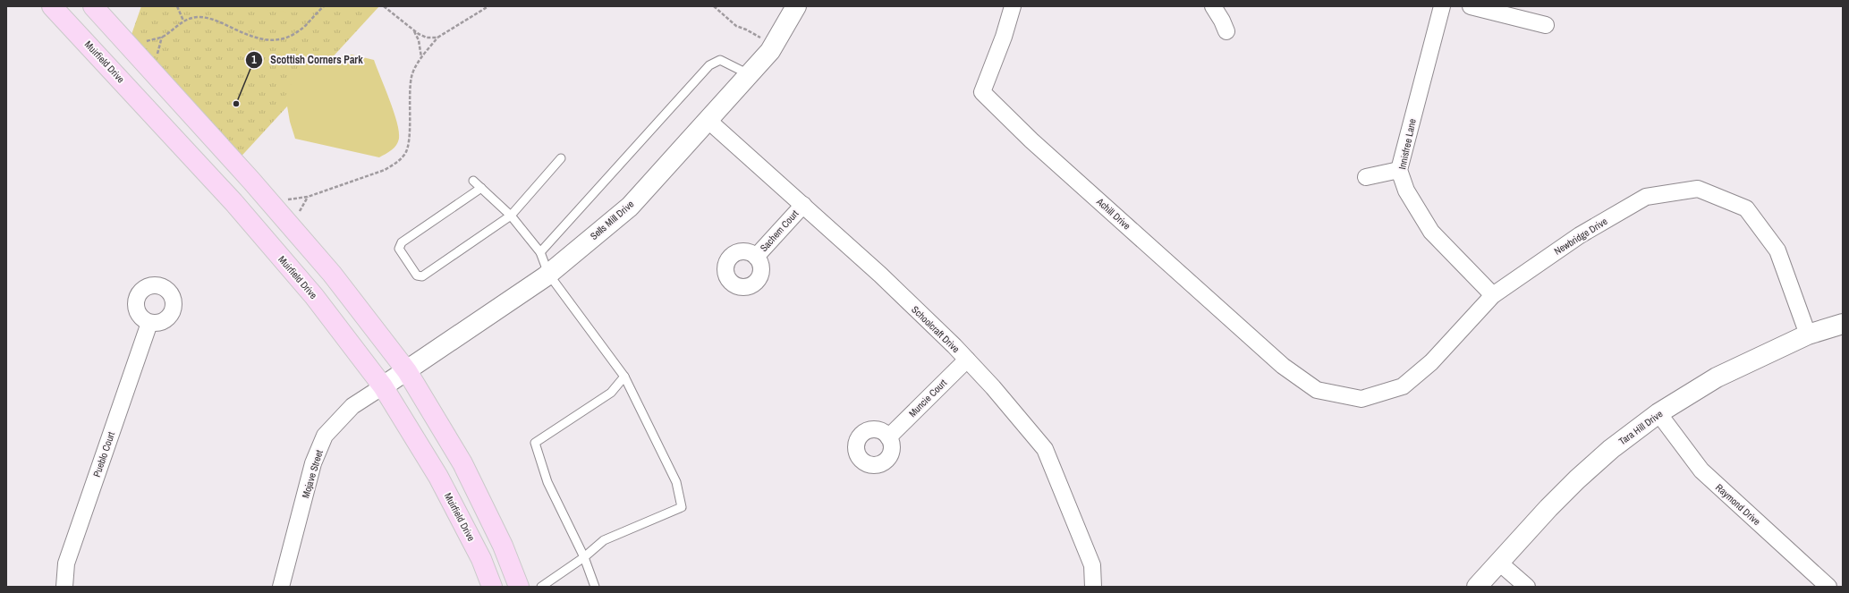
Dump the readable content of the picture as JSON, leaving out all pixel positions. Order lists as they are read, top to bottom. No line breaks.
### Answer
{"streets":{"main road":["Muirfield Drive"],"street":["Innisfree Lane","Achill Drive","Sells Mill Drive","Sachem Court","Newbridge Drive","Schoolcraft Drive","Muncie Court","Tara Hill Drive","Pueblo Court","Mojave Street","Raymond Drive"]},"crossings":[["Muirfield Drive","Sells Mill Drive"],["Muirfield Drive","Mojave Street"],["Innisfree Lane","Newbridge Drive"],["Achill Drive","Newbridge Drive"],["Sells Mill Drive","Schoolcraft Drive"],["Sells Mill Drive","Mojave Street"],["Sachem Court","Schoolcraft Drive"],["Newbridge Drive","Tara Hill Drive"],["Schoolcraft Drive","Muncie Court"],["Tara Hill Drive","Raymond Drive"]],"places":["Scottish Corners Park"]}
